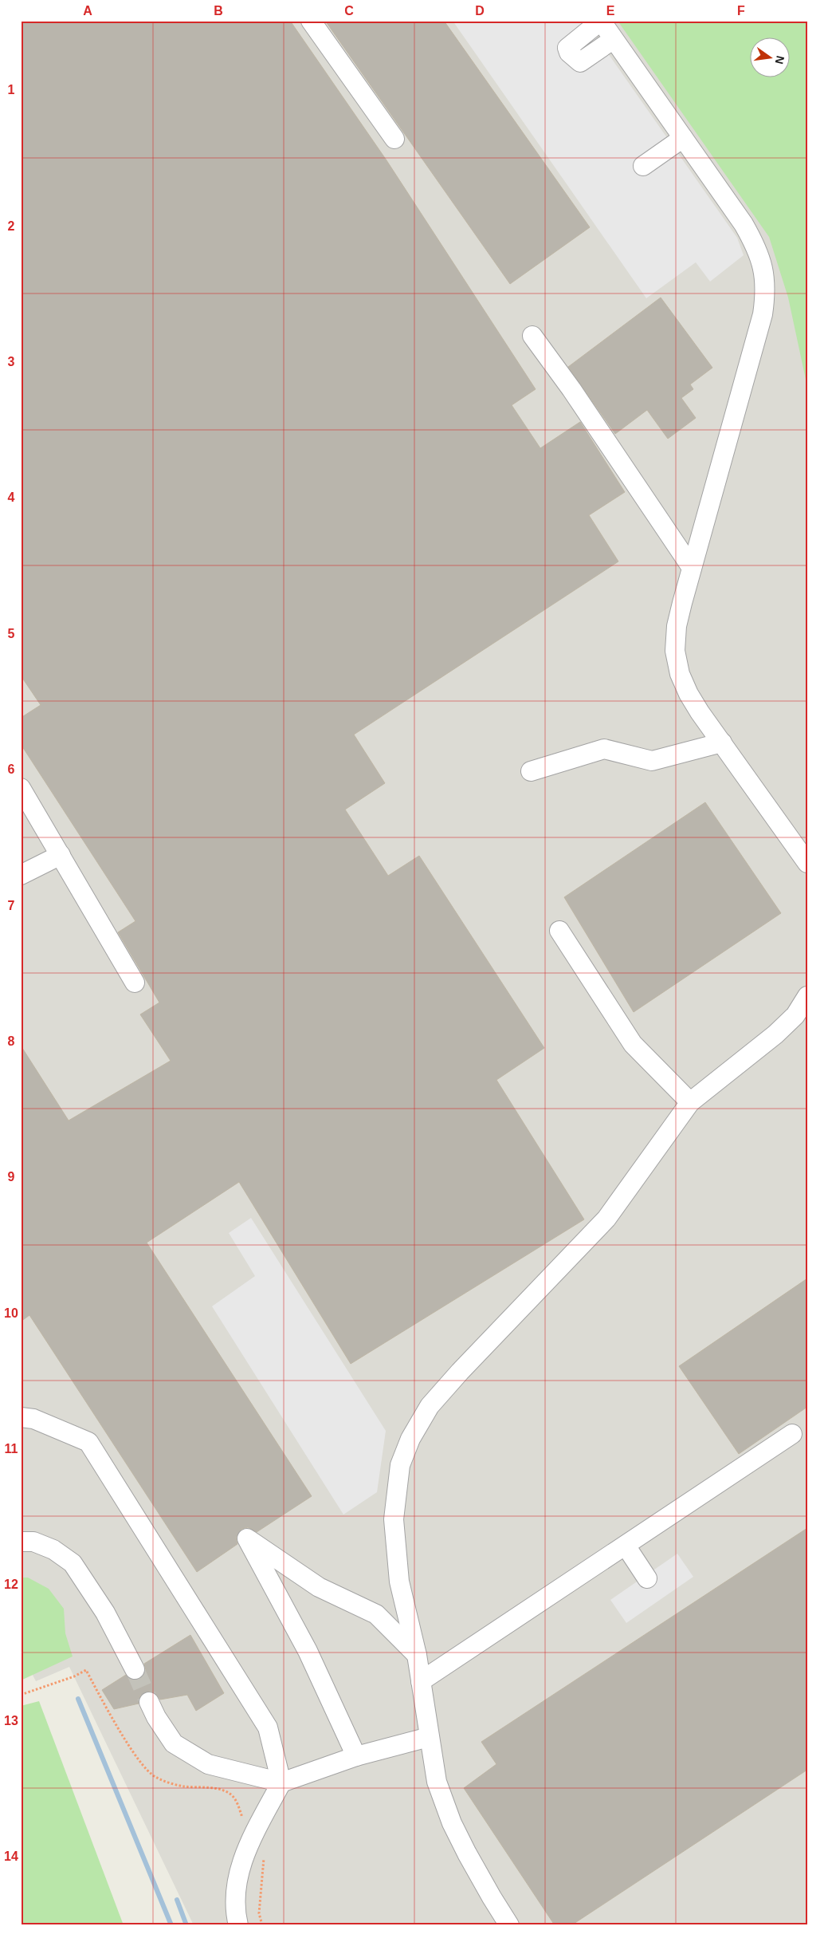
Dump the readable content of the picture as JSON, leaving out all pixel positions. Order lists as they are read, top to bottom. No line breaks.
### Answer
{"north":"right","grid":{"columns":["A","B","C","D","E","F"],"rows":["1","2","3","4","5","6","7","8","9","10","11","12","13","14"]}}
